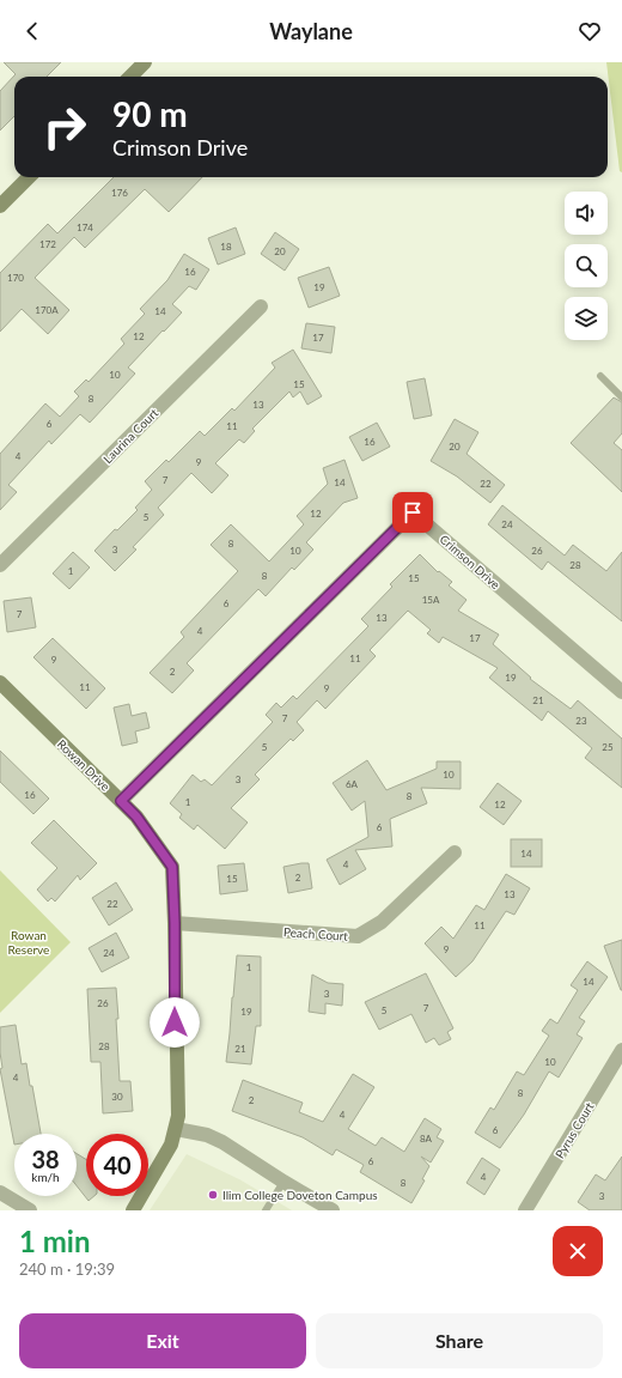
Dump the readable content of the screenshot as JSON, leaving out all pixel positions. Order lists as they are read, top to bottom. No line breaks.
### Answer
{"streets":{"street":["Laurina Court","Crimson Drive","Rowan Drive","Peach Court","Pyrus Court"]},"crossings":[["Crimson Drive","Rowan Drive"],["Rowan Drive","Peach Court"]],"parks":["Rowan Reserve"],"places":["Ilim College Doveton Campus"],"house_numbers":["176","174","172","18","20","16","170","19","170A","14","12","17","10","15","8","13","6","11","16","20","4","9","7","14","22","12","5","24","8","3","10","26","28","1","8","15","15A","6","7","13","4","17","11","9","2","19","11","9","21","7","23","5","25","10","3","6A","16","8","1","12","6","14","4","2","15","13","22","11","9","24","1","14","3","26","7","5","19","28","21","10","4","8","30","2","4","6","8A","6","4","8","3"],"page":{"header":"Waylane","turn":["90 m","Crimson Drive"],"speed":"38 km/h","limit":"40","heading":["1 min","240 m · 19:39"],"buttons":["Exit","Share"]}}
